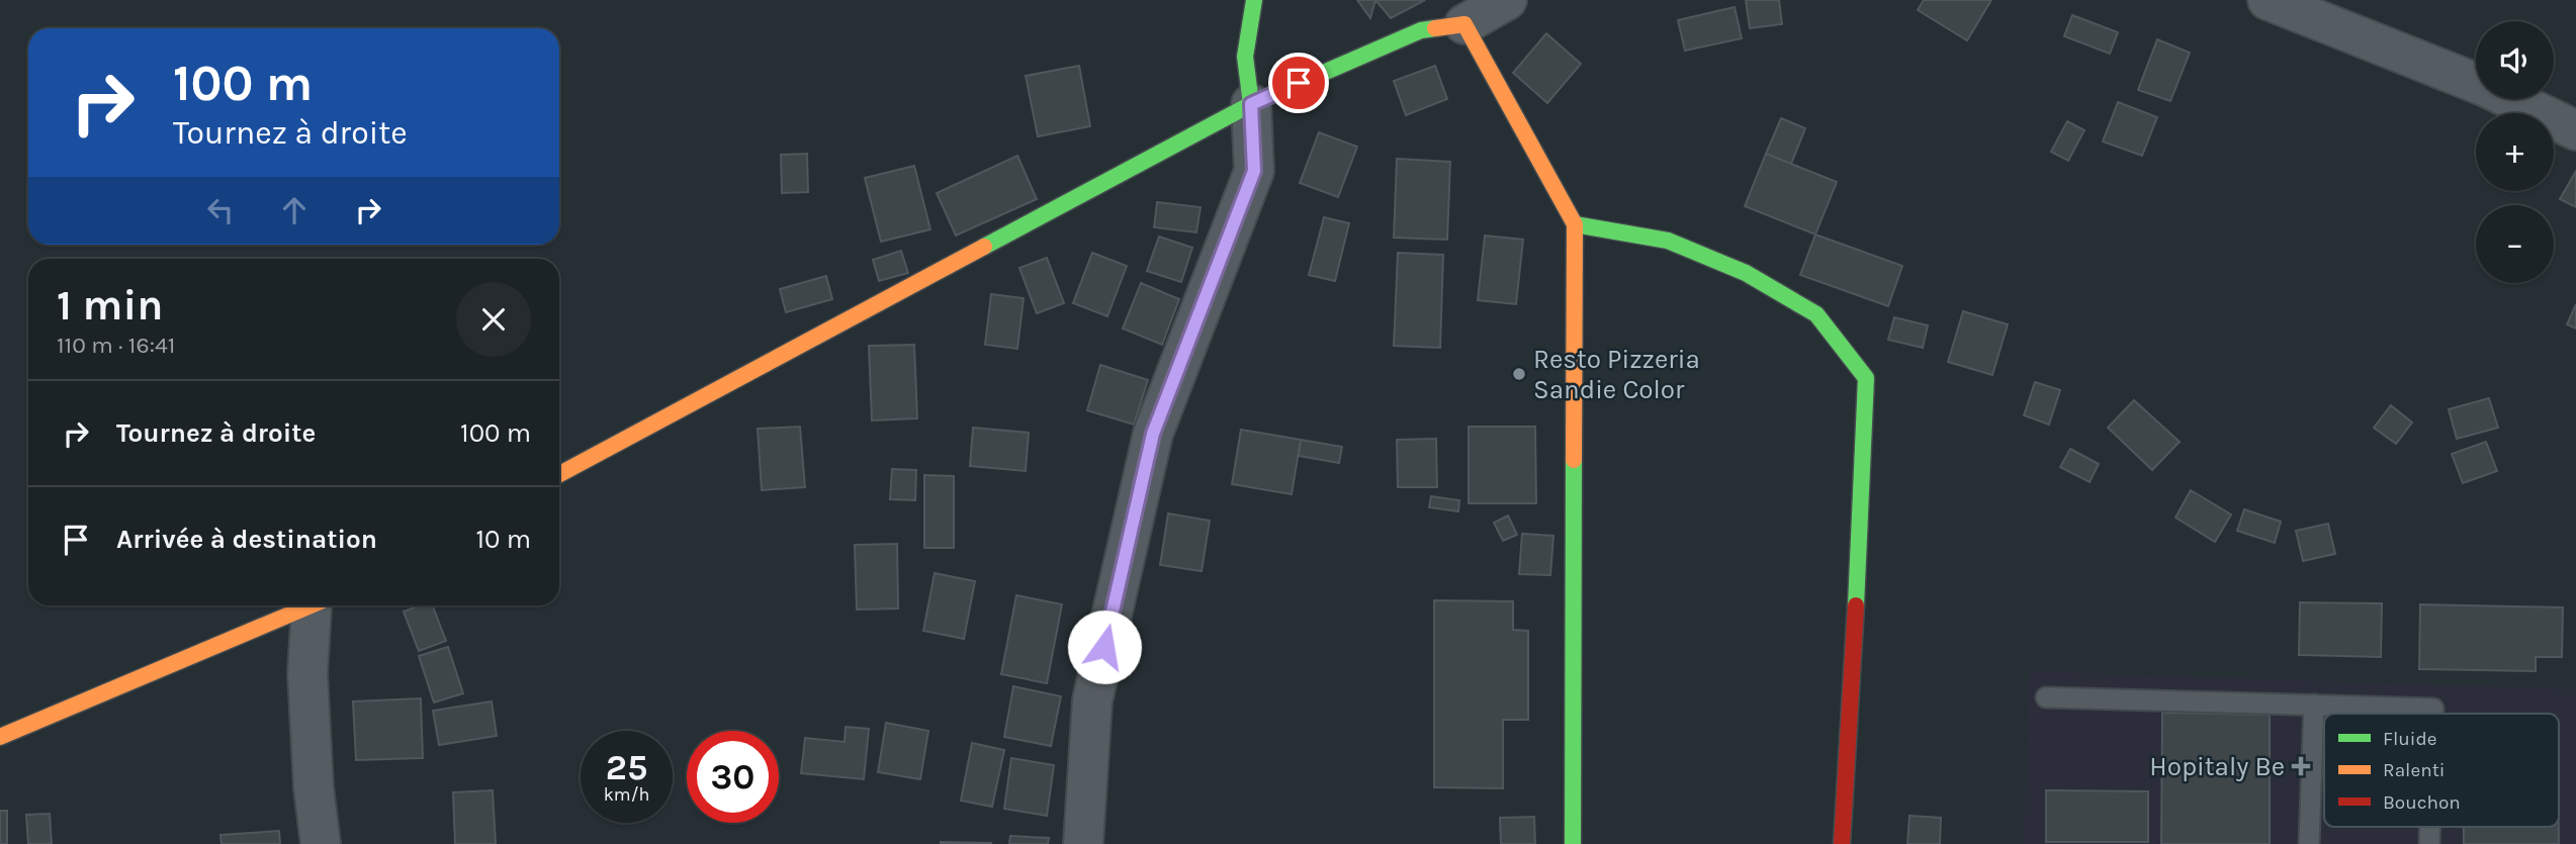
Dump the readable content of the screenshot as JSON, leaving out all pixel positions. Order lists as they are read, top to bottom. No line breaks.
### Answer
{"places":{"other":["Resto Pizzeria Sandie Color"],"health":["Hopitaly Be"]},"legend":["Fluide","Ralenti","Bouchon"],"page":{"map_buttons":["+","−"],"turn":["100 m","Tournez à droite"],"heading":["1 min","110 m · 16:41"],"list":[{"name":"Tournez à droite","value":"100 m"},{"name":"Arrivée à destination","value":"10 m"}],"speed":"25 km/h","limit":"30"}}
